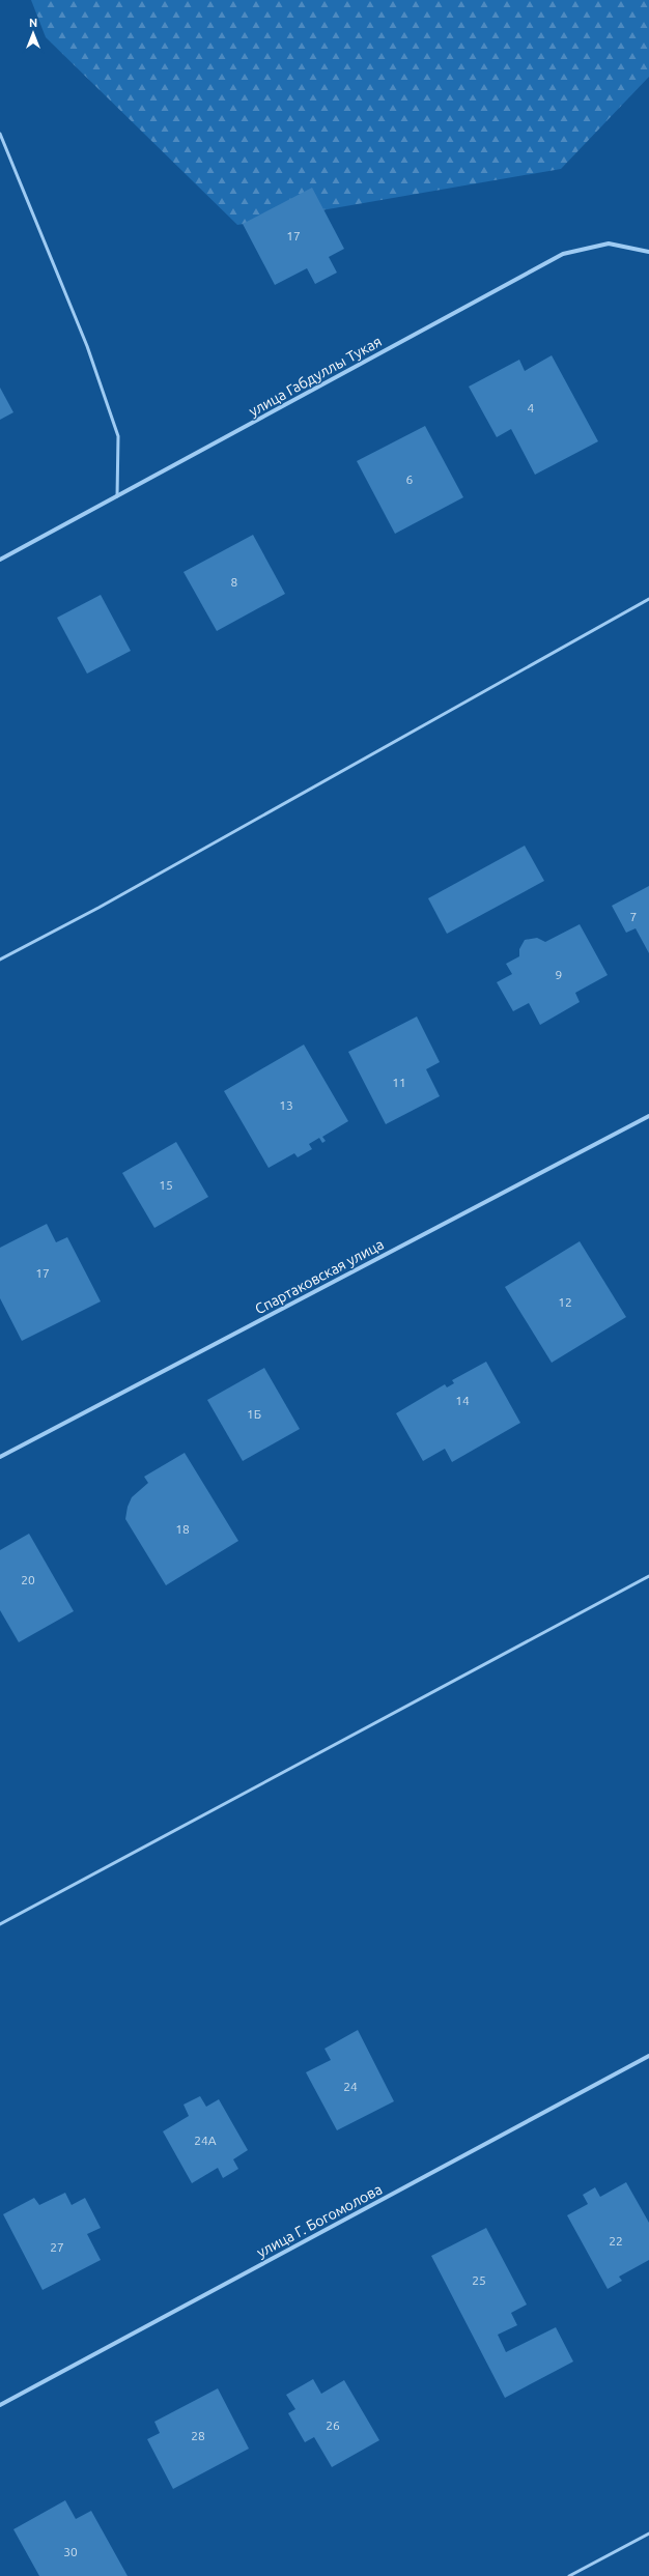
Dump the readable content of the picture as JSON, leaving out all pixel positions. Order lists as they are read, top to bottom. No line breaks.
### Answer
{"streets":{"street":["улица Габдуллы Тукая","Спартаковская улица","улица Г. Богомолова"]},"house_numbers":["17","4","6","8","7","9","11","13","15","17","12","14","1Б","18","20","24","24А","22","27","25","26","28","30"],"north":"top"}
